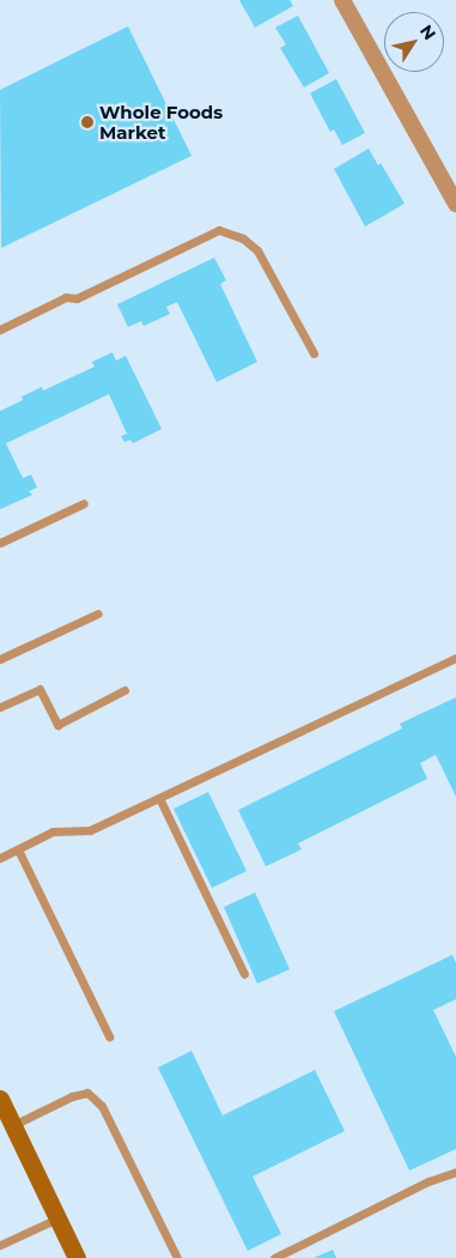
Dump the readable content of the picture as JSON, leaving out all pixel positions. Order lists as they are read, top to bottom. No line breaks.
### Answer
{"places":["Whole Foods Market"],"north":"top right"}
